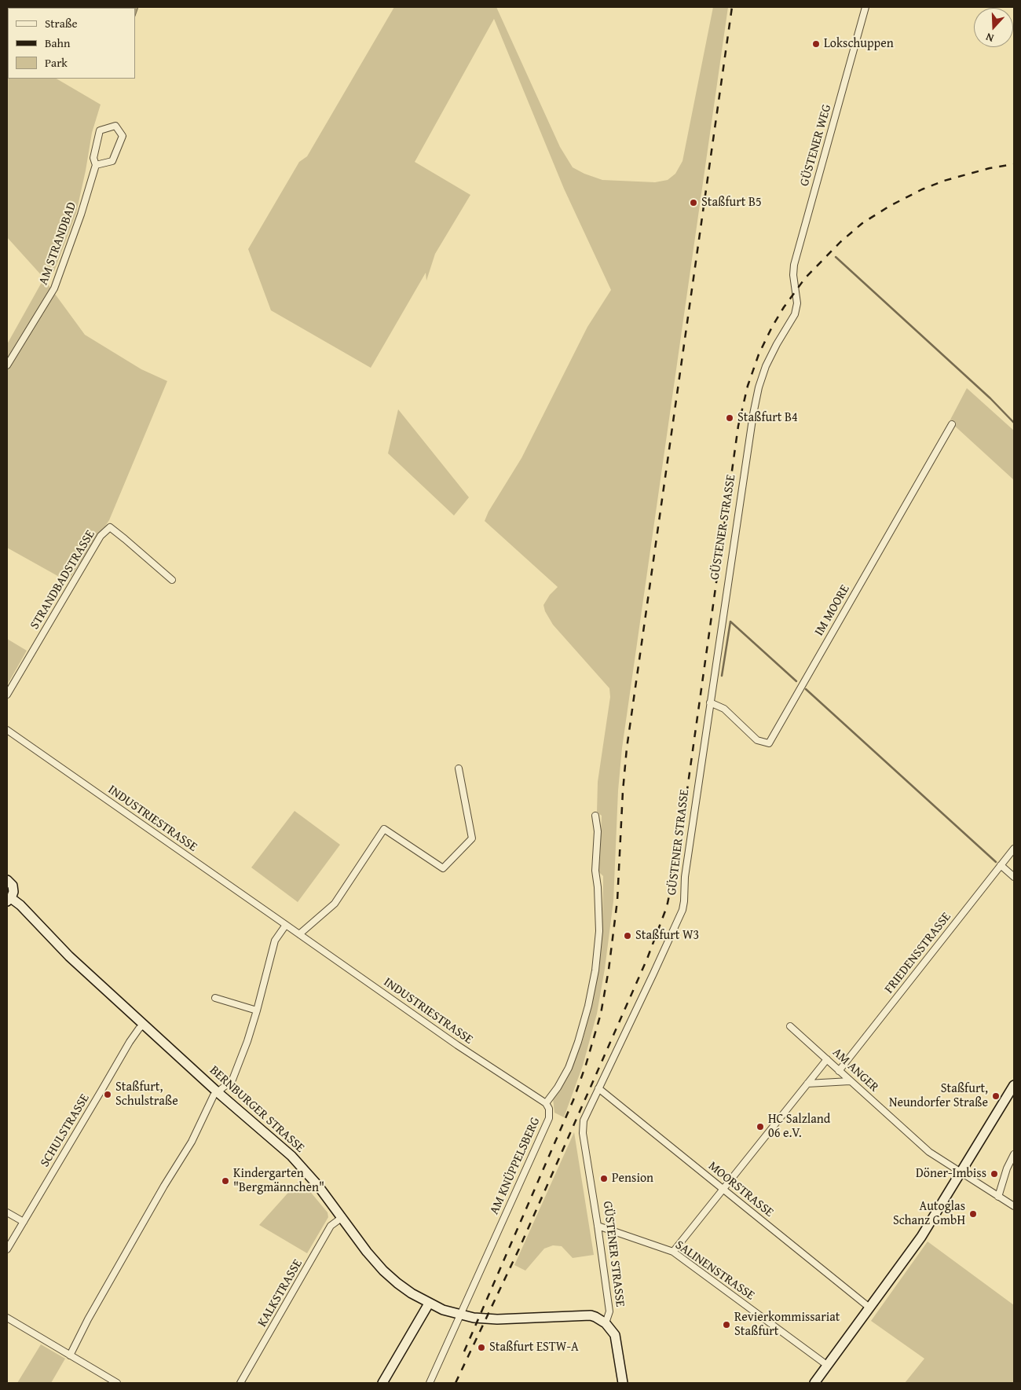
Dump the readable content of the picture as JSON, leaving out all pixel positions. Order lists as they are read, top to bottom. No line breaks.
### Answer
{"streets":{"main road":["GÜSTENER STRASSE","BERNBURGER STRASSE"],"street":["GÜSTENER WEG","AM STRANDBAD","STRANDBADSTRASSE","IM MOORE","INDUSTRIESTRASSE","FRIEDENSSTRASSE","AM ANGER","SCHULSTRASSE","AM KNÜPPELSBERG","MOORSTRASSE","SALINENSTRASSE","KALKSTRASSE"]},"crossings":[["GÜSTENER WEG","GÜSTENER STRASSE"],["GÜSTENER STRASSE","IM MOORE"],["GÜSTENER STRASSE","BERNBURGER STRASSE"],["GÜSTENER STRASSE","MOORSTRASSE"],["GÜSTENER STRASSE","SALINENSTRASSE"],["INDUSTRIESTRASSE","AM KNÜPPELSBERG"],["FRIEDENSSTRASSE","AM ANGER"],["BERNBURGER STRASSE","SCHULSTRASSE"],["BERNBURGER STRASSE","AM KNÜPPELSBERG"],["BERNBURGER STRASSE","KALKSTRASSE"]],"places":["Lokschuppen","Staßfurt B5","Staßfurt B4","Staßfurt W3","Staßfurt, Schulstraße","Staßfurt, Neundorfer Straße","HC Salzland 06 e.V.","Döner-Imbiss","Pension","Kindergarten \"Bergmännchen\"","Autoglas Schanz GmbH","Revierkommissariat Staßfurt","Staßfurt ESTW-A"],"legend":["Straße","Bahn","Park"],"north":"bottom"}
